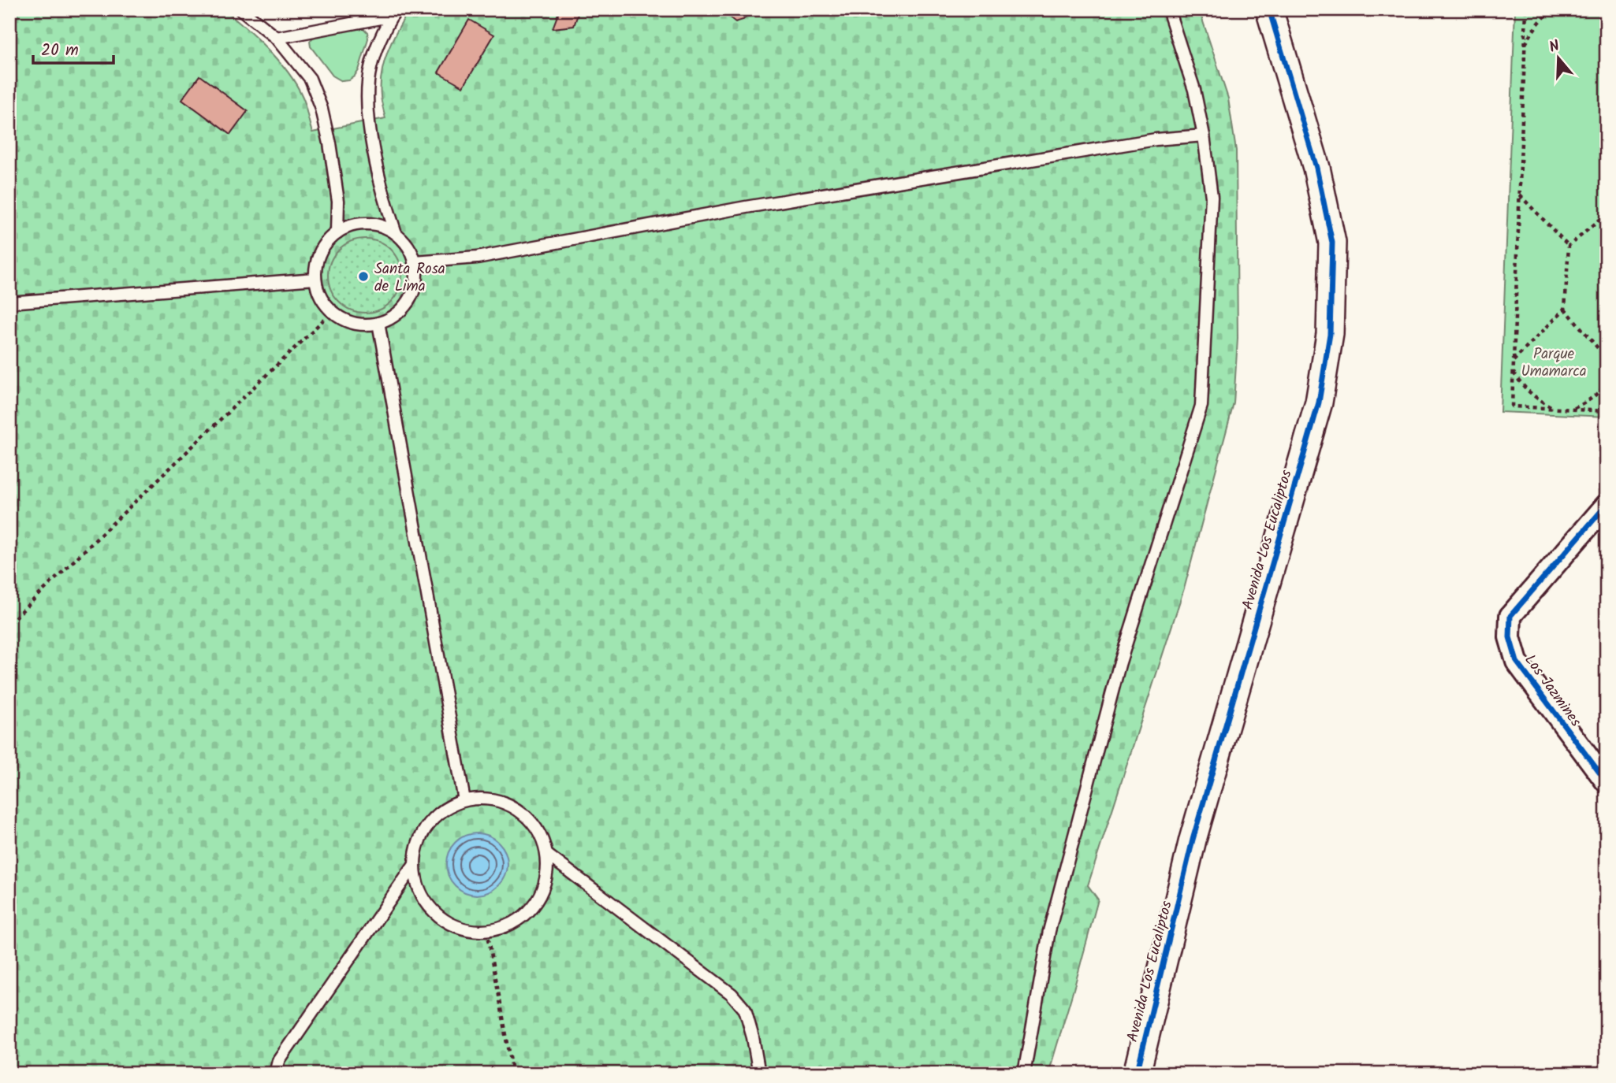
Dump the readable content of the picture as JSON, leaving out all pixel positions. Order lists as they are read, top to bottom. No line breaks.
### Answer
{"streets":{"street":["Avenida Los Eucaliptos","Los Jazmines"]},"parks":["Parque Umamarca"],"places":["Santa Rosa de Lima"],"scale_bar":"20 m","north":"top"}
